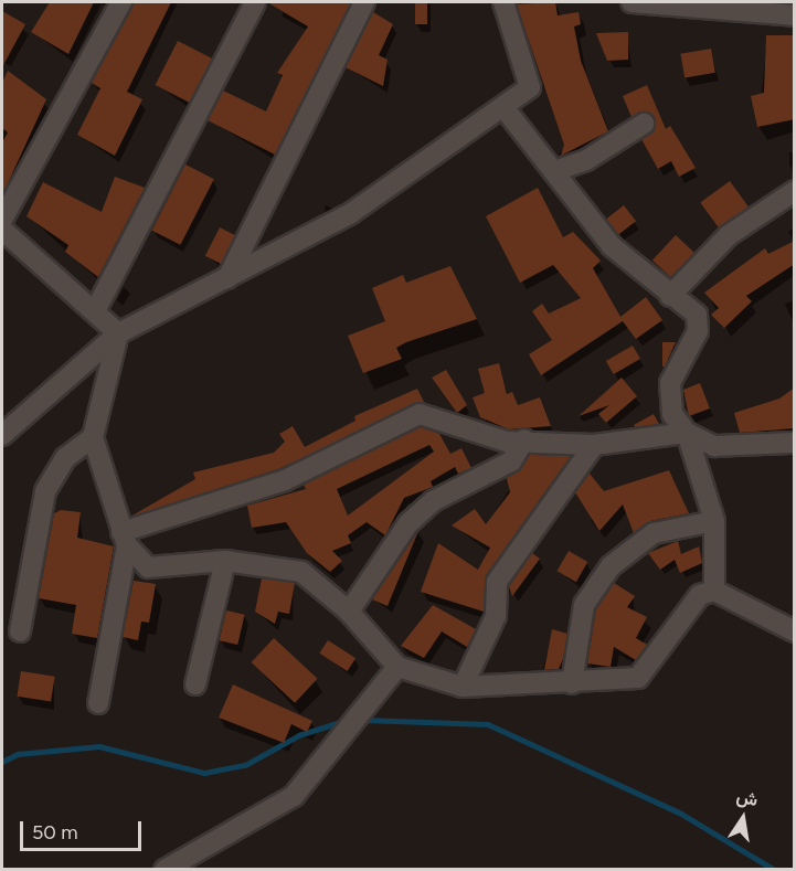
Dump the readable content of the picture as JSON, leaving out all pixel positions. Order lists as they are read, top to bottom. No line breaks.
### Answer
{"scale_bar":"50 m","north":"top"}
